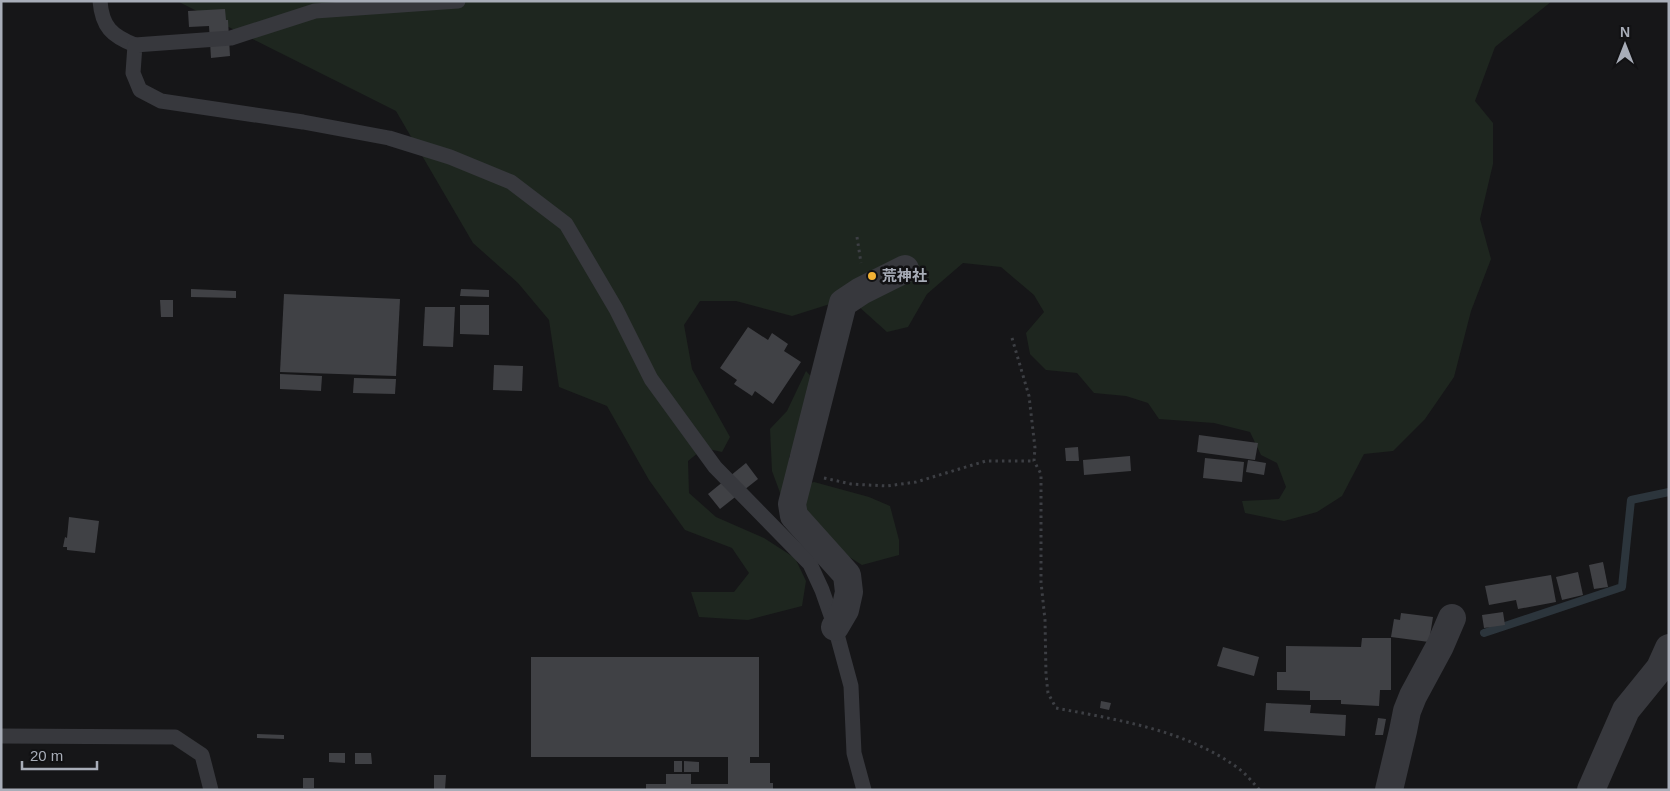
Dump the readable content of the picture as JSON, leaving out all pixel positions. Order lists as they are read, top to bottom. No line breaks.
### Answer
{"places":["荒神社"],"scale_bar":"20 m","north":"top"}
